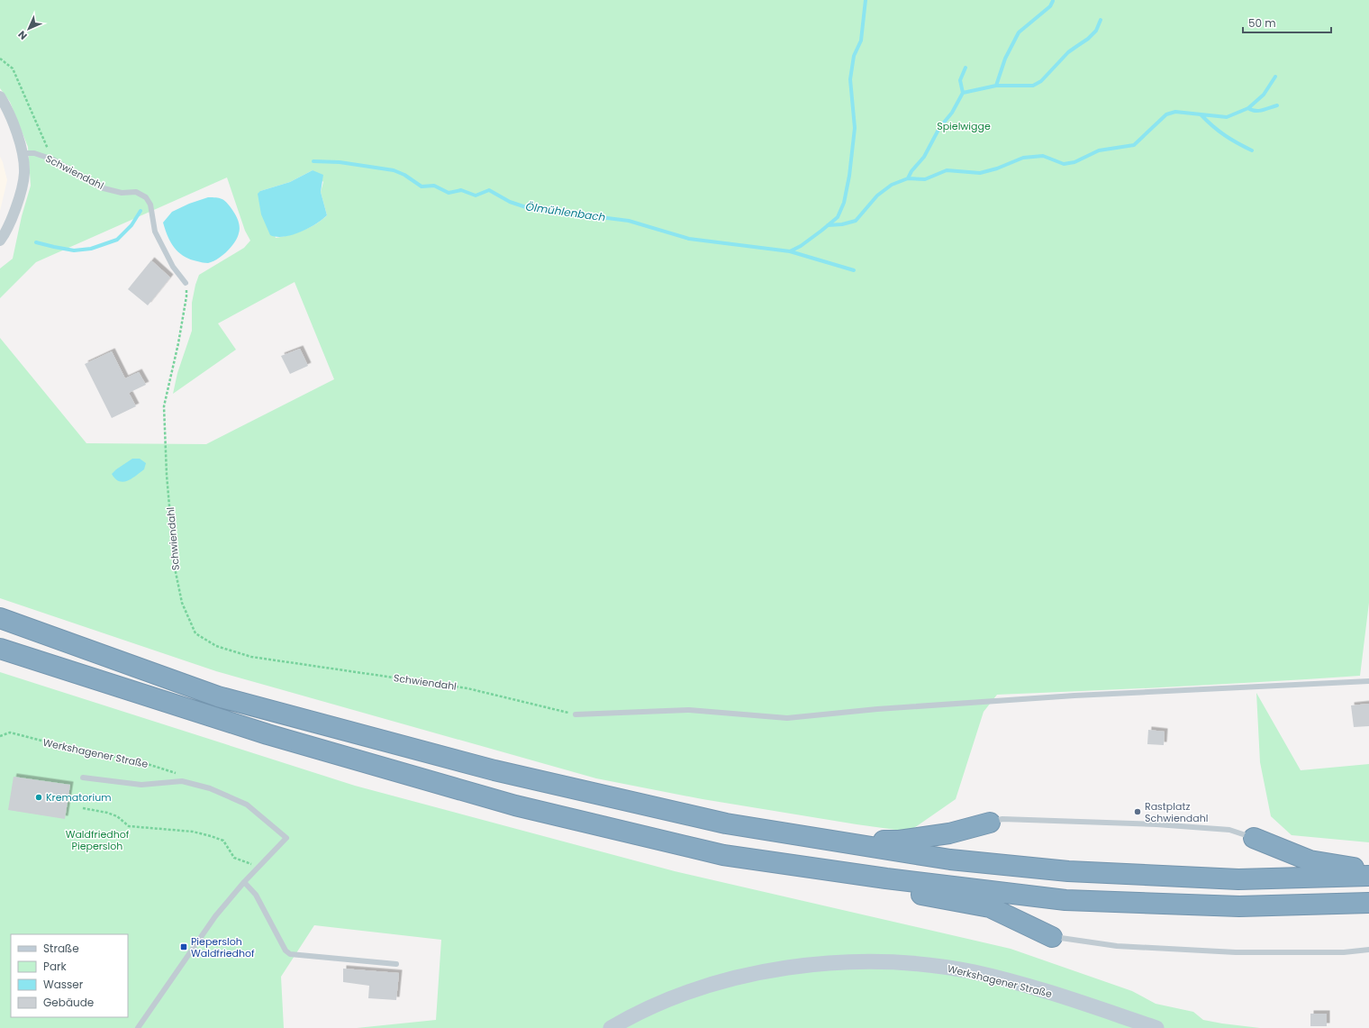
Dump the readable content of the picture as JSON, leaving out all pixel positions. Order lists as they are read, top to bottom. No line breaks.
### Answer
{"streets":{"main road":["Werkshagener Straße"],"lane":["Schwiendahl"]},"water":["Ölmühlenbach"],"parks":["Spielwigge","Waldfriedhof Piepersloh"],"places":{"other":["Krematorium","Rastplatz Schwiendahl"],"transit":["Piepersloh Waldfriedhof"]},"legend":["Straße","Park","Wasser","Gebäude"],"scale_bar":"50 m","north":"bottom left"}
